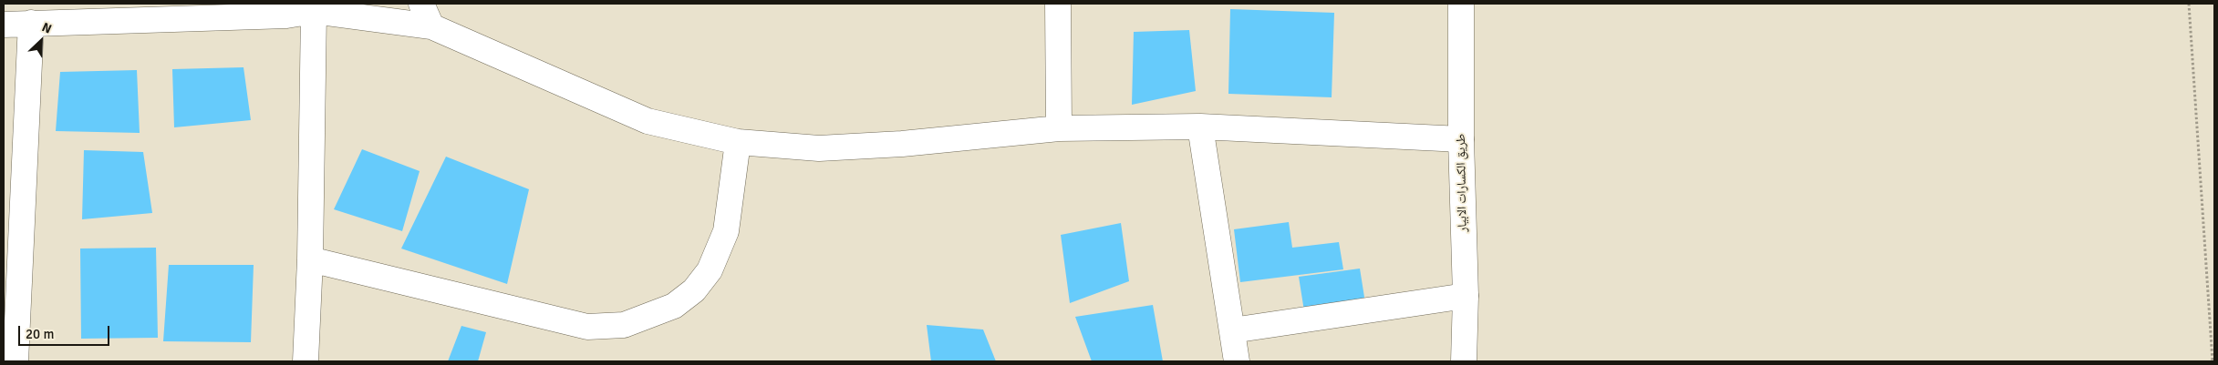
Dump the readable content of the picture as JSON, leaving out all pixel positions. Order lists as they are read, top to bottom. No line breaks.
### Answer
{"streets":{"street":["طريق الكسارات الابيار"]},"scale_bar":"20 m","north":"top right"}
